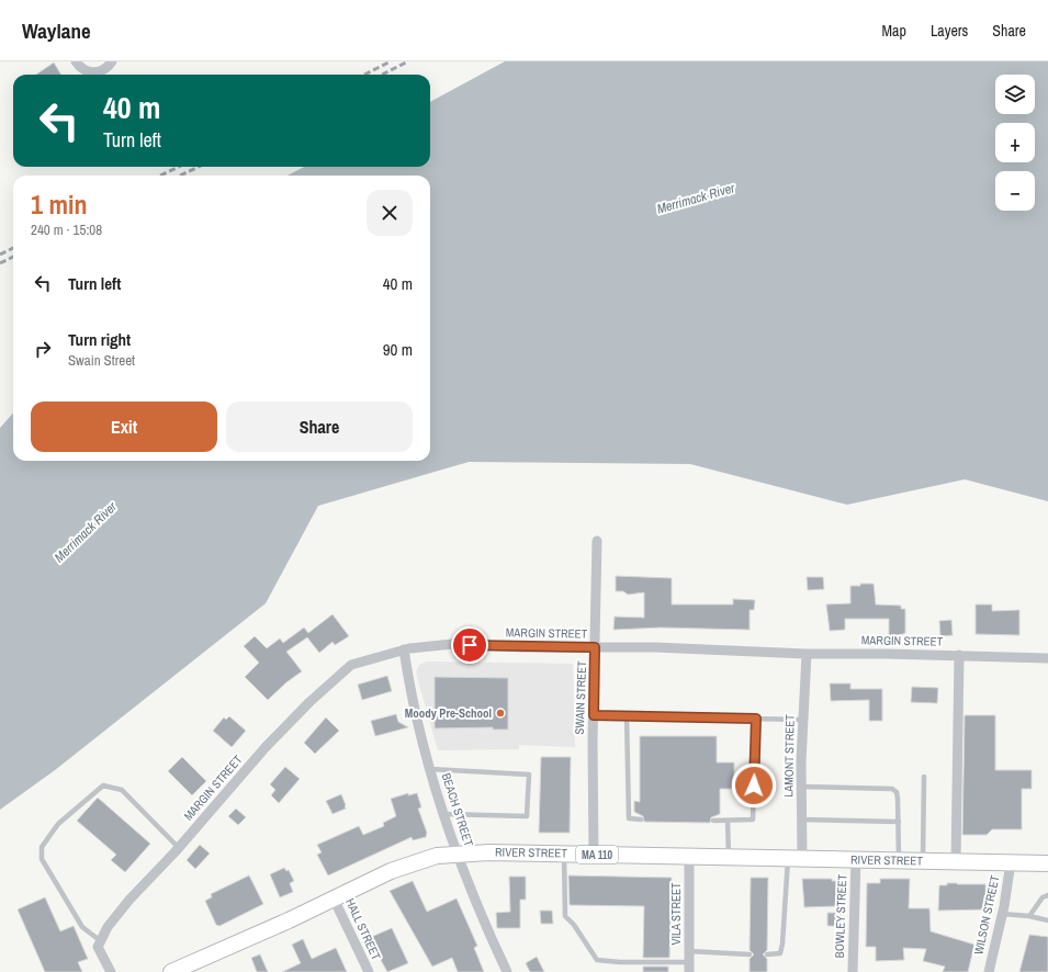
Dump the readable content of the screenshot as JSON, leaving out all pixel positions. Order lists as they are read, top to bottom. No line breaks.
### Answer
{"streets":{"main road":["RIVER STREET","MA 110"],"street":["MARGIN STREET","SWAIN STREET","LAMONT STREET","BEACH STREET","VILA STREET","WILSON STREET","BOWLEY STREET","HALL STREET"]},"crossings":[["MARGIN STREET","SWAIN STREET"],["MARGIN STREET","LAMONT STREET"],["MARGIN STREET","BEACH STREET"],["SWAIN STREET","RIVER STREET"],["LAMONT STREET","RIVER STREET"],["BEACH STREET","RIVER STREET"],["RIVER STREET","VILA STREET"],["RIVER STREET","WILSON STREET"],["RIVER STREET","BOWLEY STREET"],["RIVER STREET","HALL STREET"]],"water":["Merrimack River"],"places":["Moody Pre-School"],"page":{"header":"Waylane","nav":["Map","Layers","Share"],"map_buttons":["+","−"],"turn":["40 m","Turn left"],"heading":["1 min","240 m · 15:08"],"list":[{"name":"Turn left","value":"40 m"},{"name":"Turn right","note":"Swain Street","value":"90 m"}],"buttons":["Exit","Share"]}}
